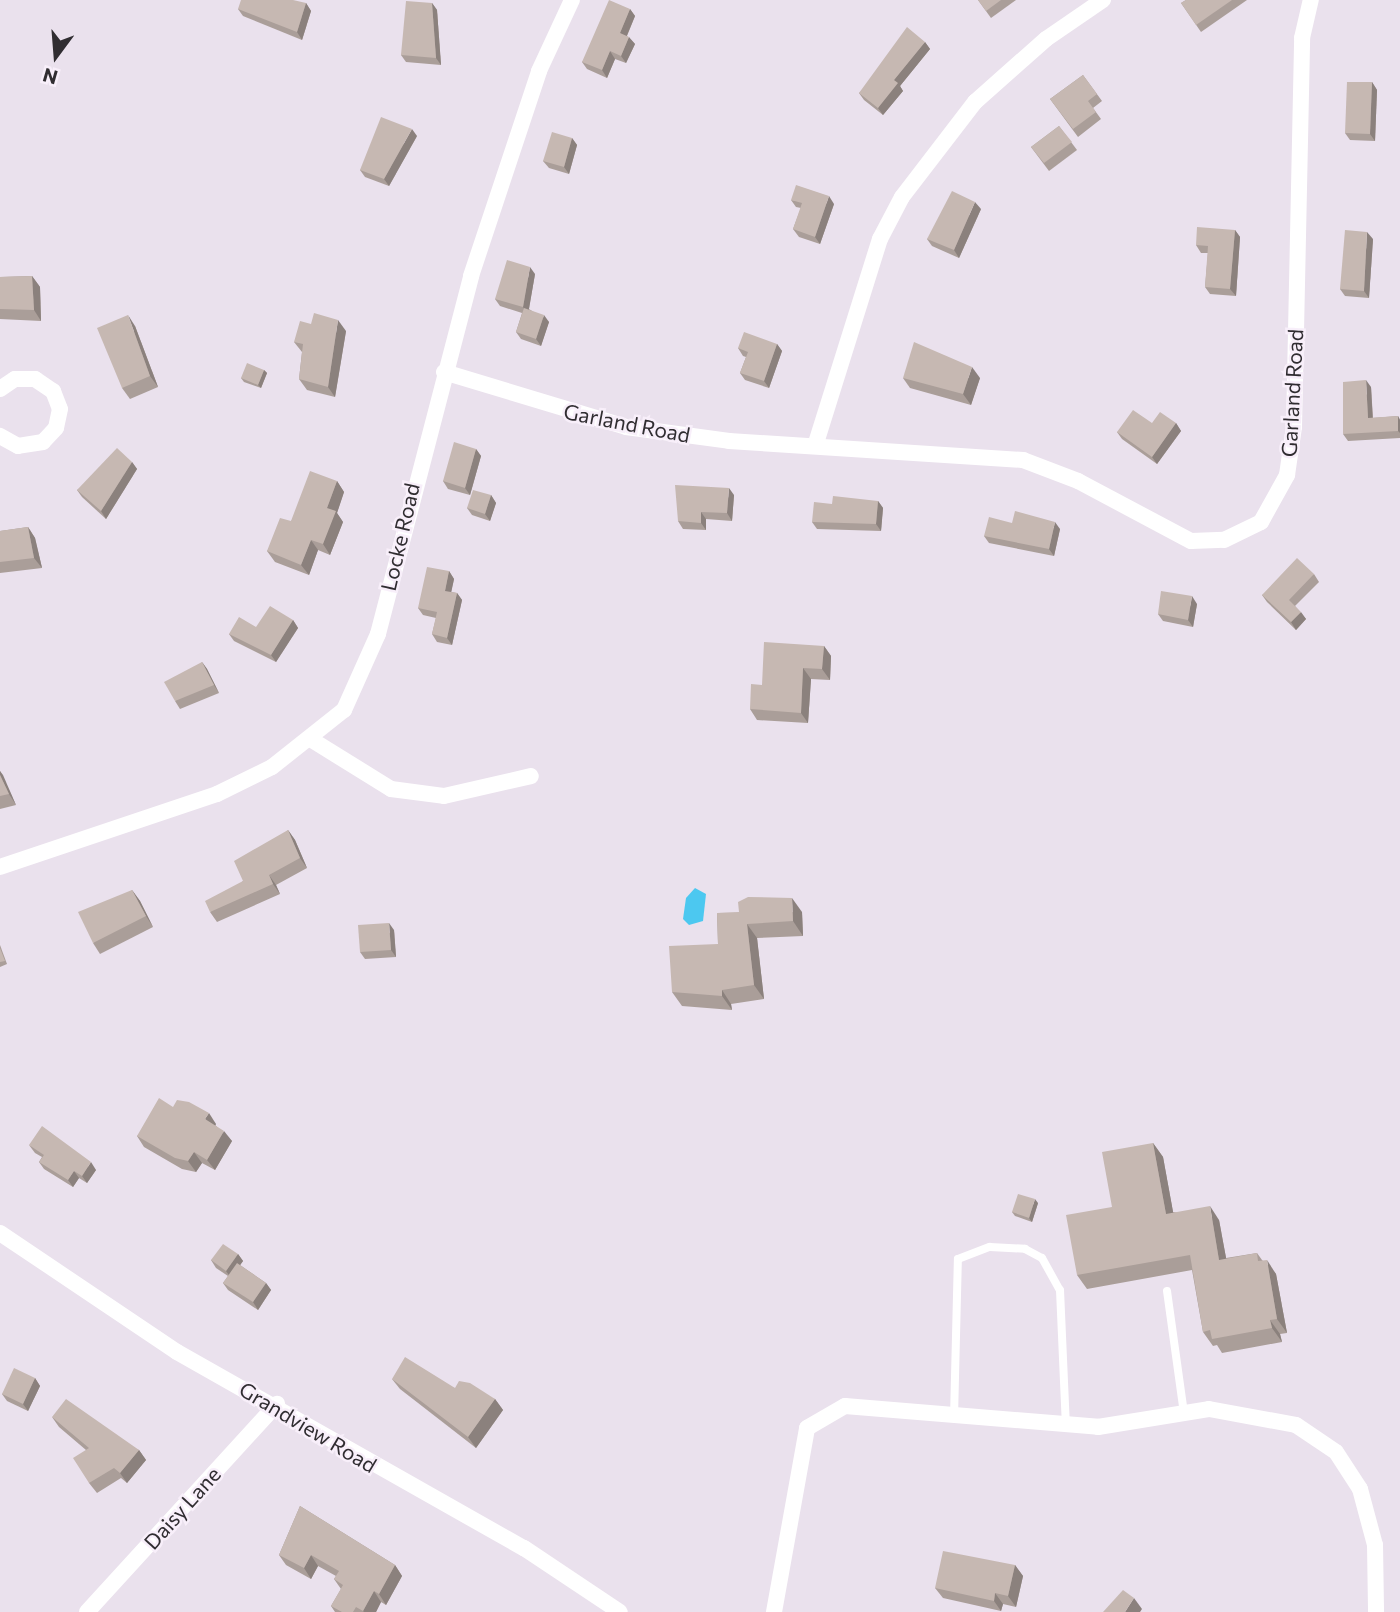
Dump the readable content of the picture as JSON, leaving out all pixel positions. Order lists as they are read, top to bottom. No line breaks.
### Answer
{"streets":{"street":["Garland Road","Locke Road","Grandview Road","Daisy Lane"]},"crossings":[["Garland Road","Locke Road"],["Grandview Road","Daisy Lane"]],"north":"bottom"}
